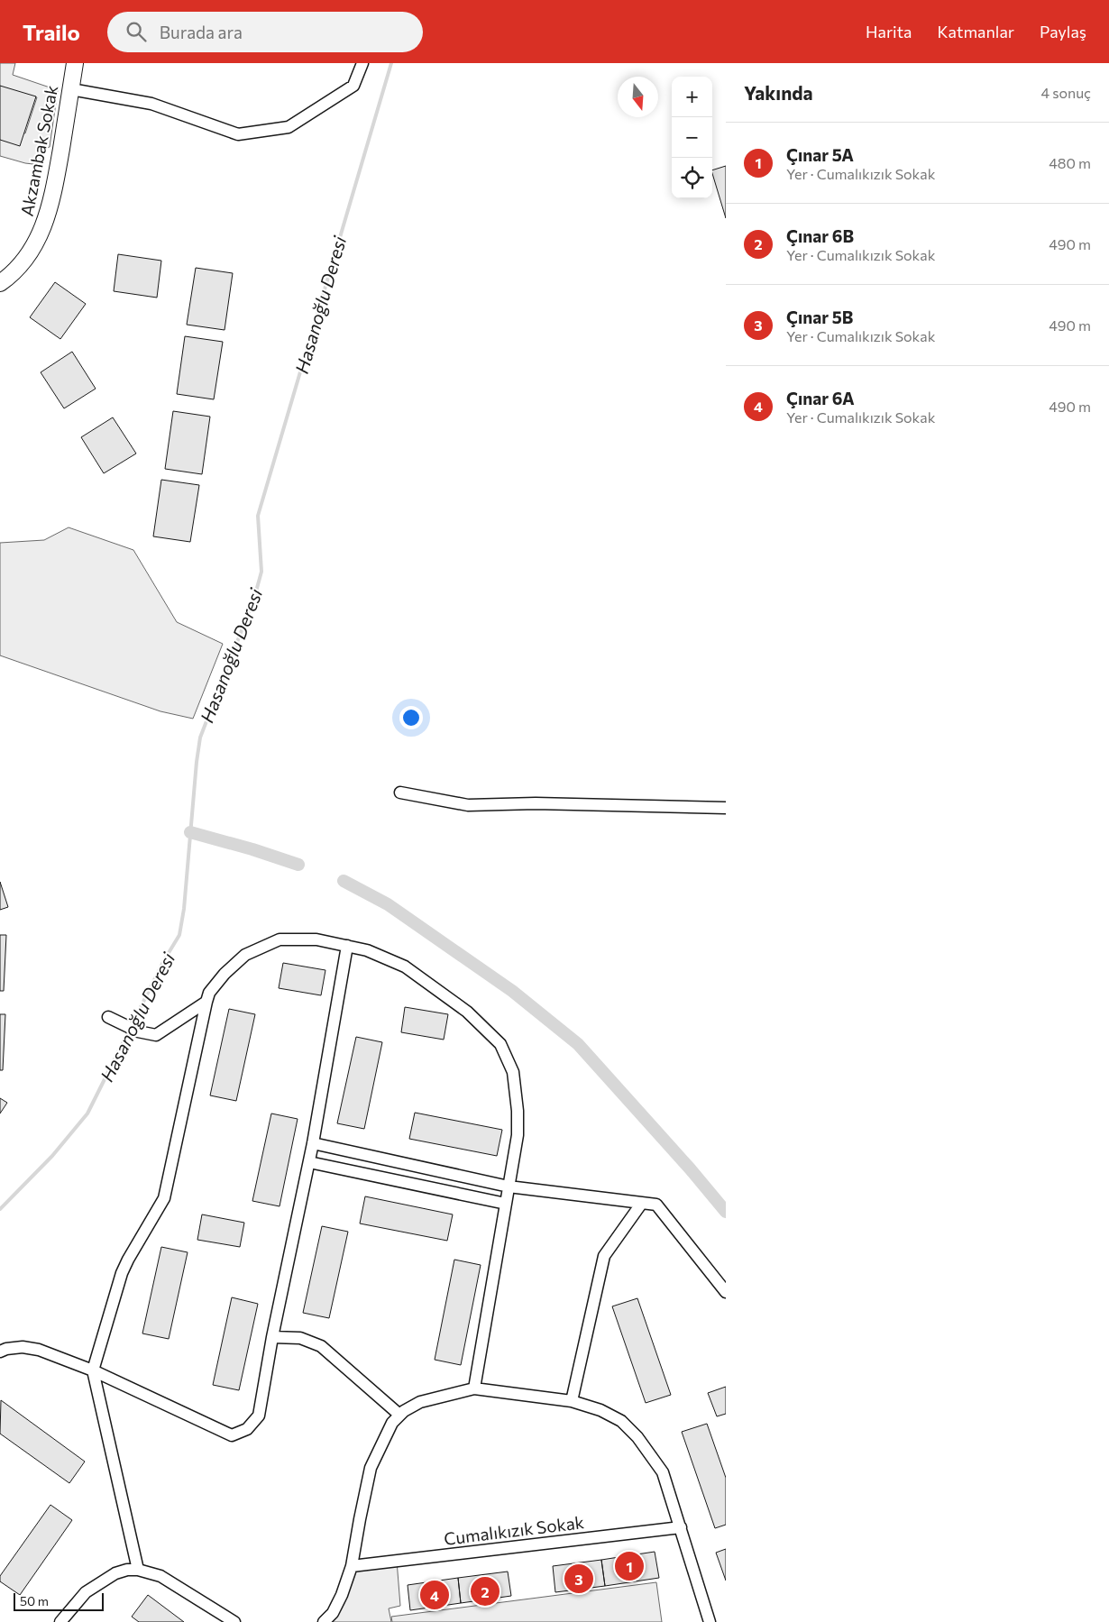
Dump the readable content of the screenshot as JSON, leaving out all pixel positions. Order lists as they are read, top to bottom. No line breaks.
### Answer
{"streets":{"street":["Akzambak Sokak","Cumalıkızık Sokak"]},"water":["Hasanoğlu Deresi"],"scale_bar":"50 m","north":"bottom","page":{"header":"Trailo","search":"Burada ara","nav":["Harita","Katmanlar","Paylaş"],"heading":["Yakında","4 sonuç"],"map_buttons":["+","−"],"list":[{"mark":"1","name":"Çınar 5A","note":"Yer · Cumalıkızık Sokak","value":"480 m"},{"mark":"2","name":"Çınar 6B","note":"Yer · Cumalıkızık Sokak","value":"490 m"},{"mark":"3","name":"Çınar 5B","note":"Yer · Cumalıkızık Sokak","value":"490 m"},{"mark":"4","name":"Çınar 6A","note":"Yer · Cumalıkızık Sokak","value":"490 m"}],"pins":["1","3","2","4"],"scale":"50 m"}}
